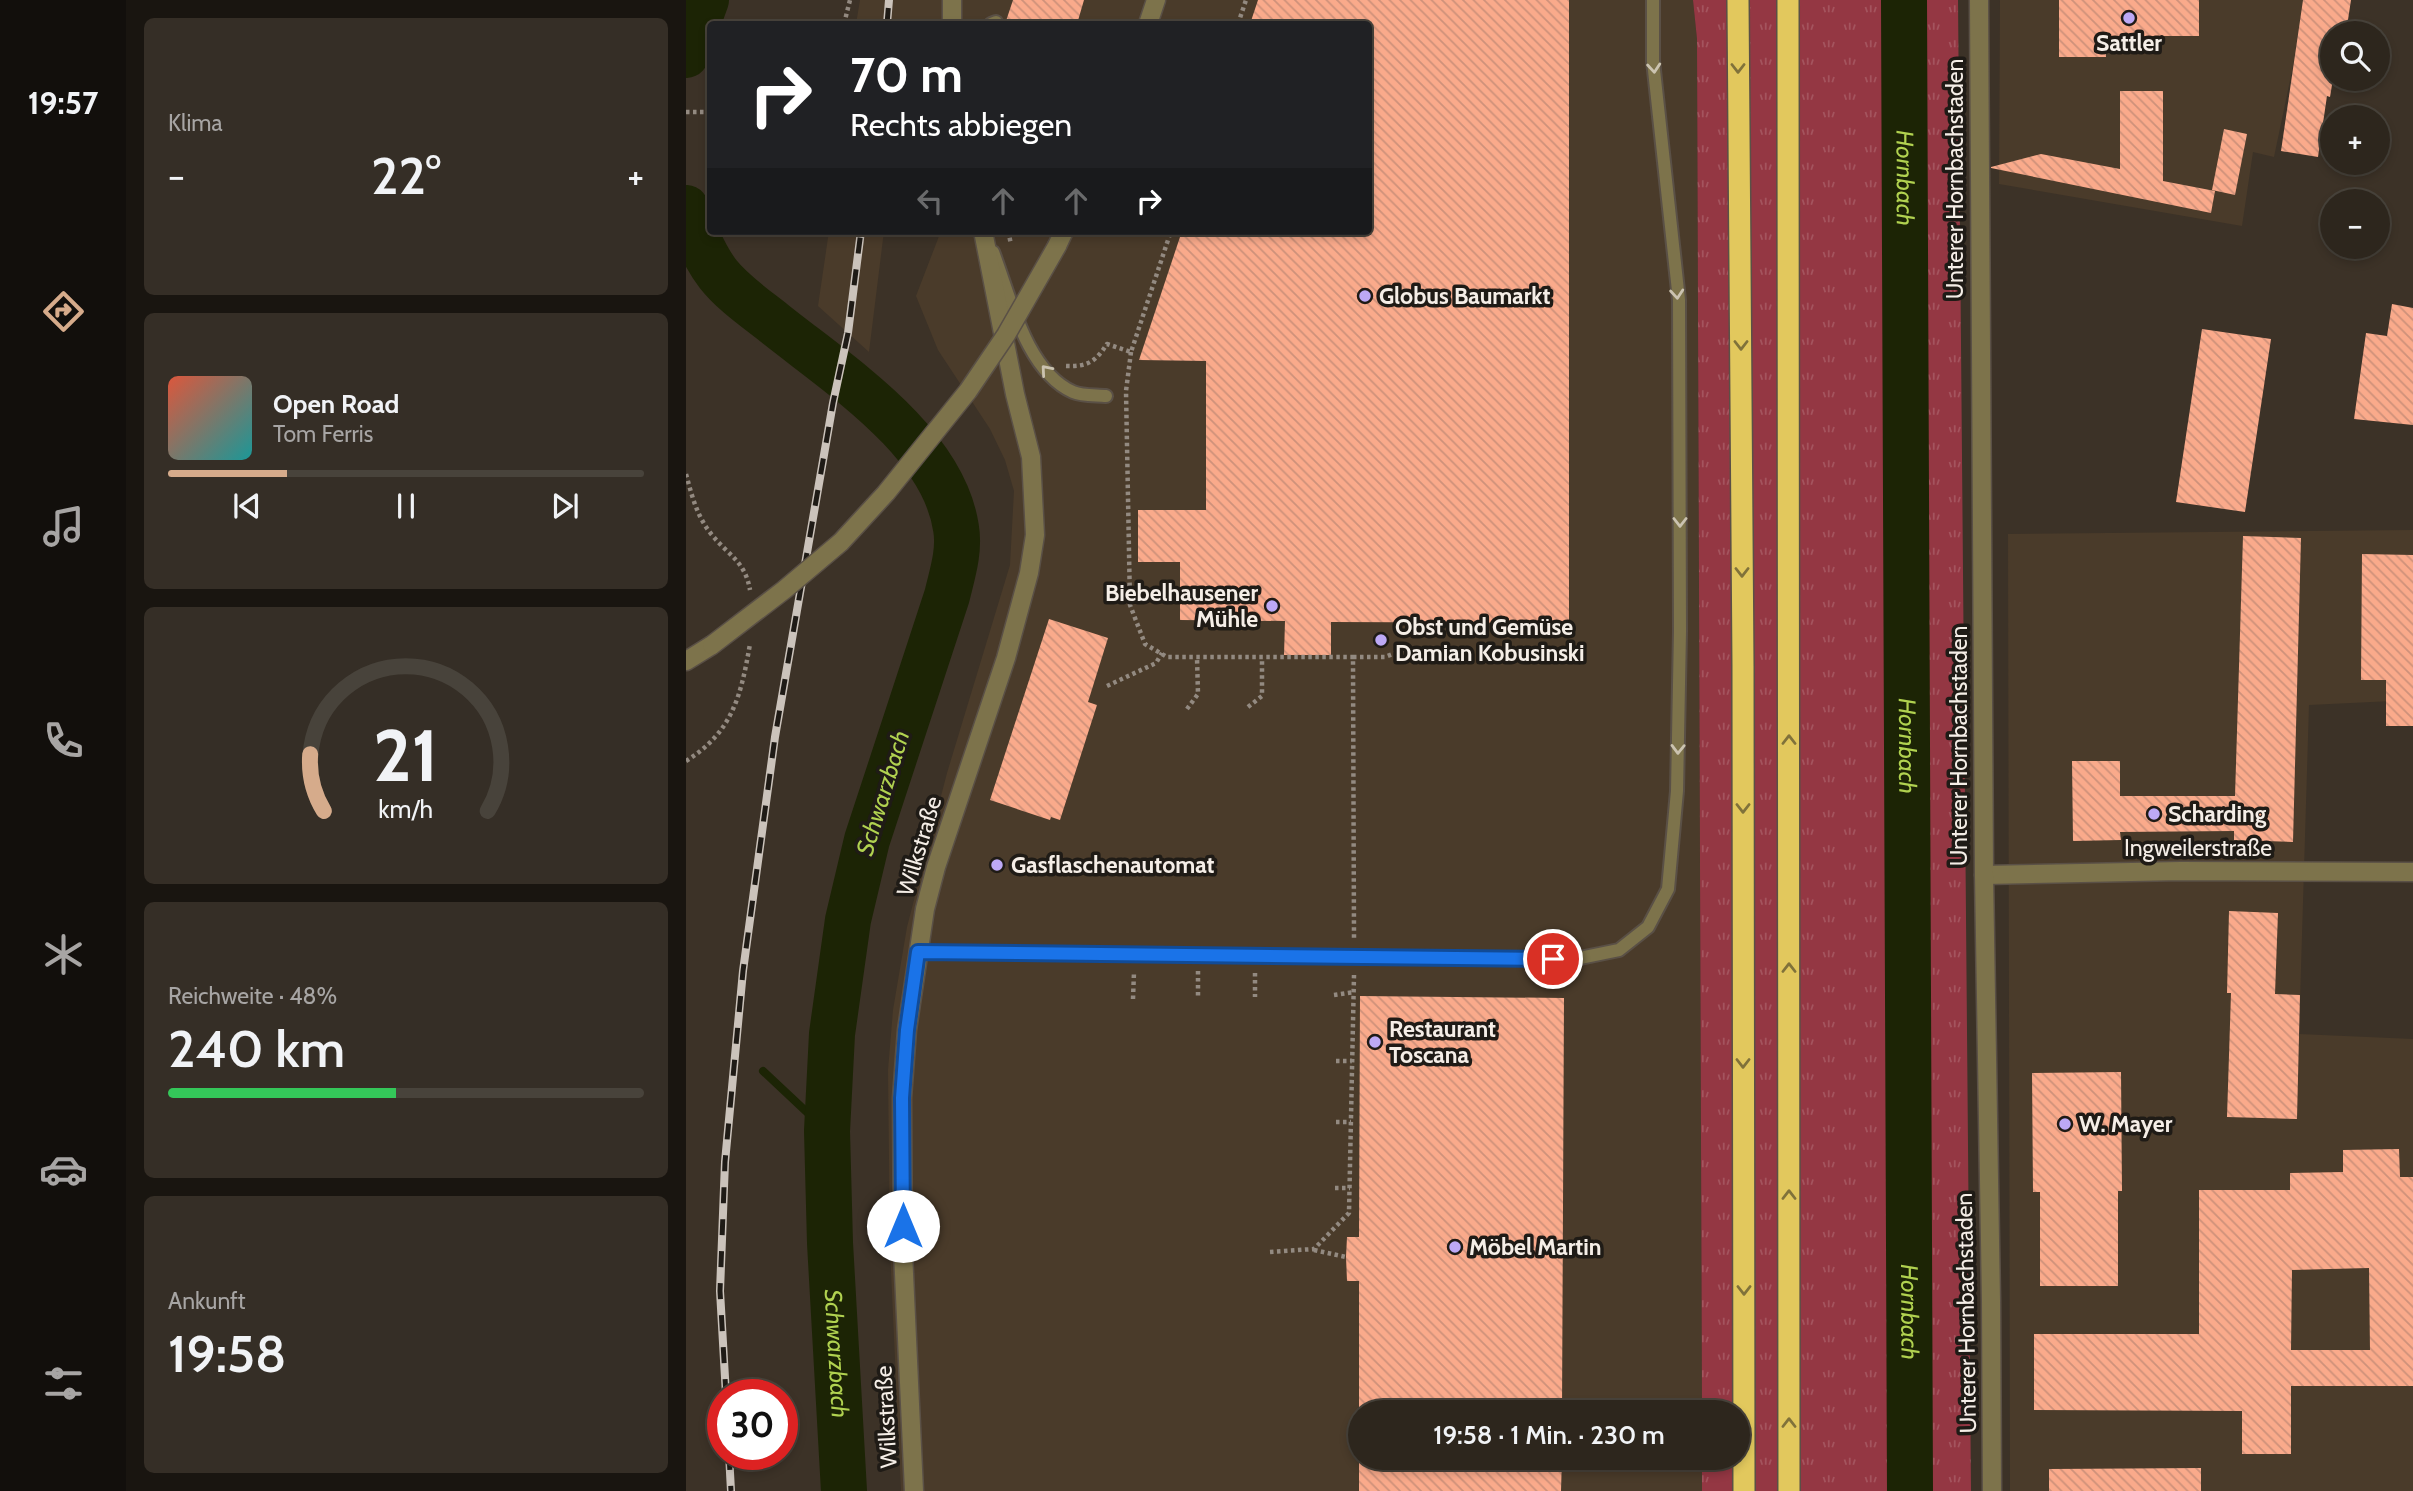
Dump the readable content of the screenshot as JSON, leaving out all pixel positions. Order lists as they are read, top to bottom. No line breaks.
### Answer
{"streets":{"street":["Unterer Hornbachstaden","Wilkstraße","Ingweilerstraße"]},"crossings":[["Unterer Hornbachstaden","Ingweilerstraße"]],"water":["Hornbach","Schwarzbach"],"places":["Sattler","Globus Baumarkt","Biebelhausener Mühle","Obst und Gemüse Damian Kobusinski","Scharding","Gasflaschenautomat","Restaurant Toscana","W. Mayer","Möbel Martin"],"page":{"tabs":"19:57","tile":["Klima",["Reichweite · 48%","240 km"],["Ankunft","19:58"]],"map_buttons":["+","−"],"turn":["70 m","Rechts abbiegen"],"heat":["−","22°","+"],"song":["Open Road","Tom Ferris"],"limit":"30","trip":"19:58 · 1 Min. · 230 m","gauge":["21","km/h"]}}
